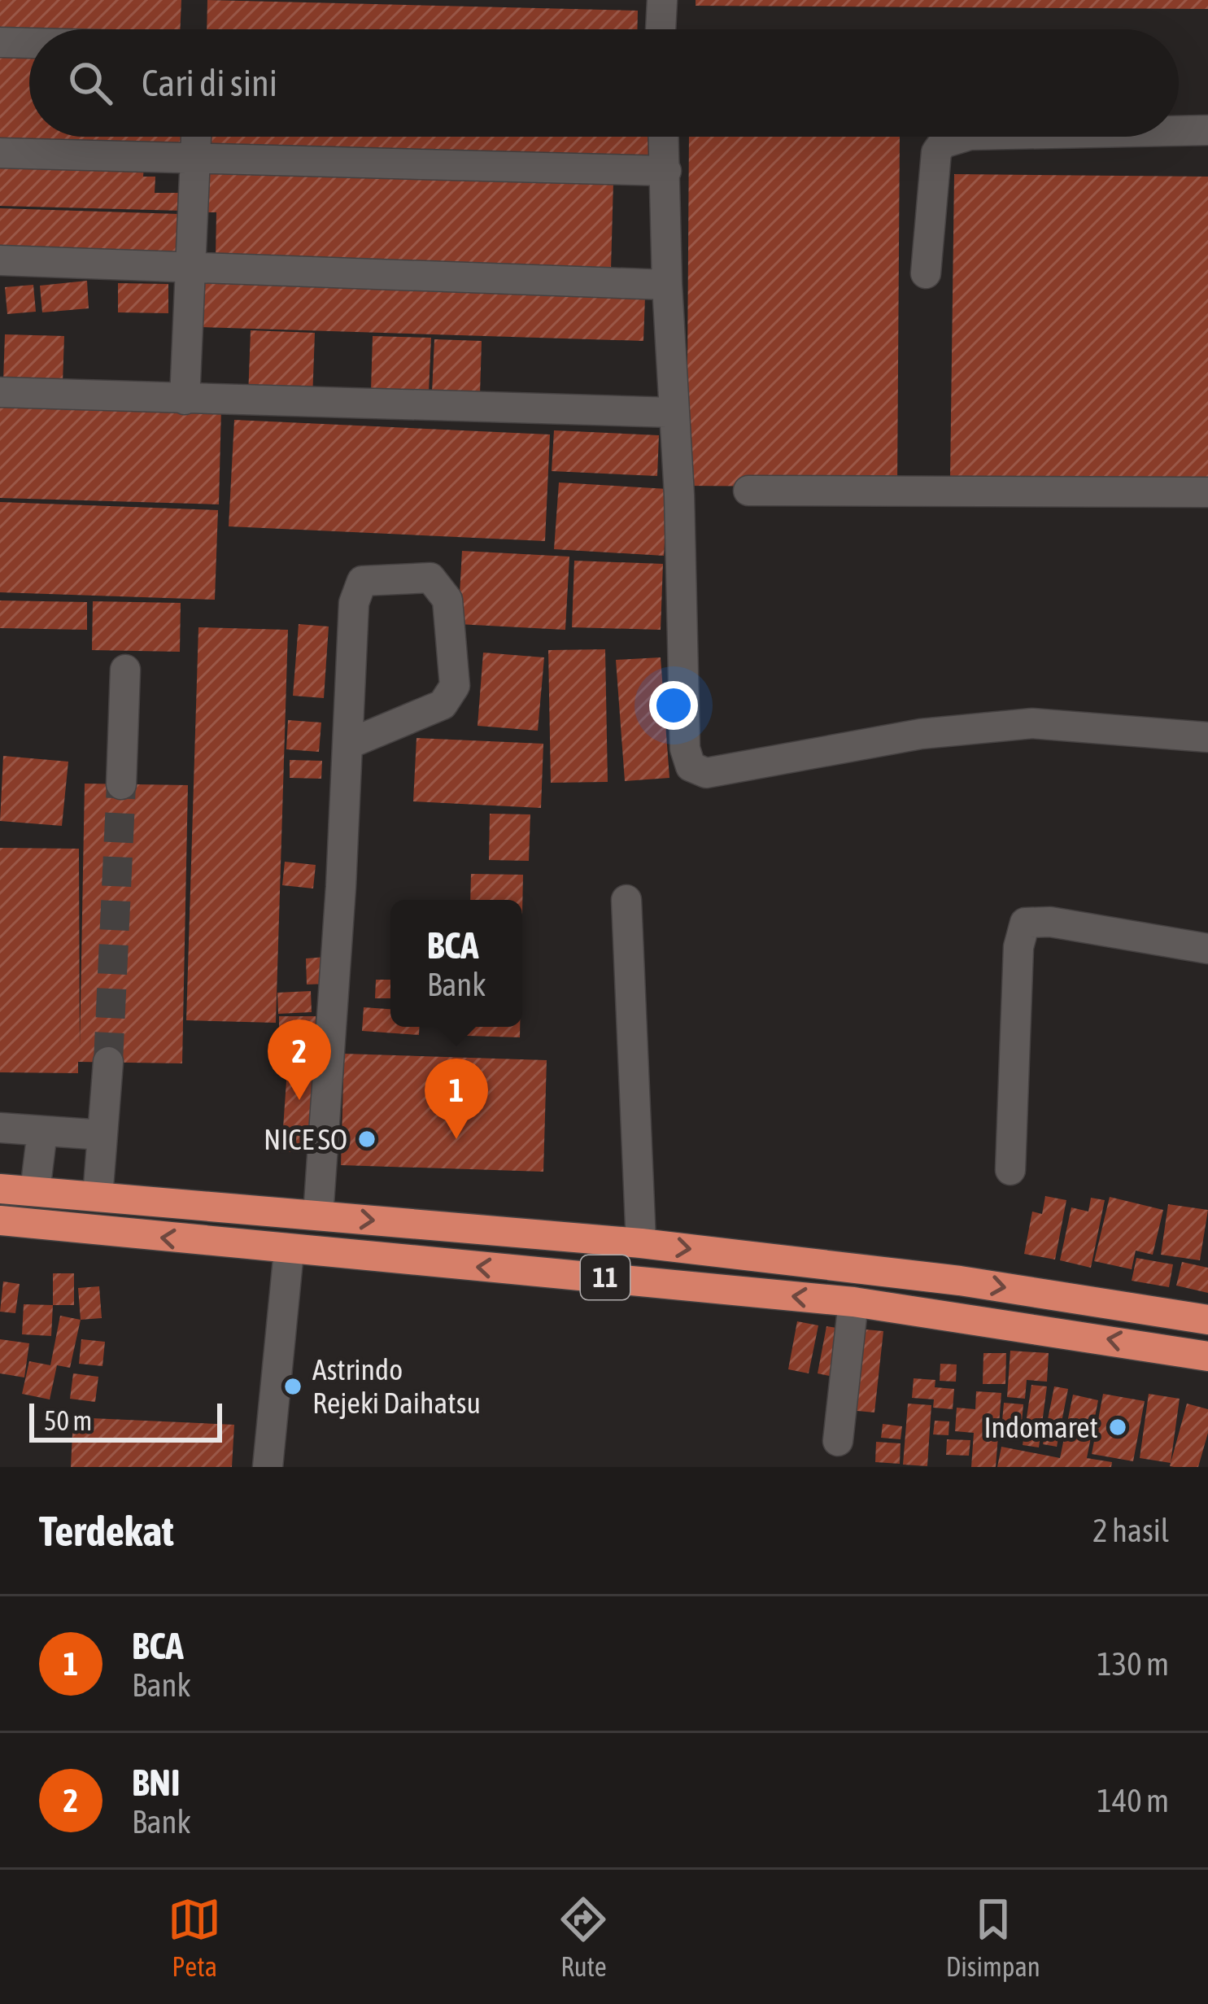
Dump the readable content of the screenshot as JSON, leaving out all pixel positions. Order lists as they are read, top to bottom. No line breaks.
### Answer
{"streets":{"highway":["11"]},"places":["NICE SO","Astrindo Rejeki Daihatsu","Indomaret"],"scale_bar":"50 m","page":{"search":"Cari di sini","popup":["BCA","Bank"],"pins":["2","1"],"scale":"50 m","heading":["Terdekat","2 hasil"],"list":[{"mark":"1","name":"BCA","note":"Bank","value":"130 m"},{"mark":"2","name":"BNI","note":"Bank","value":"140 m"}],"nav":["Peta","Rute","Disimpan"]}}
